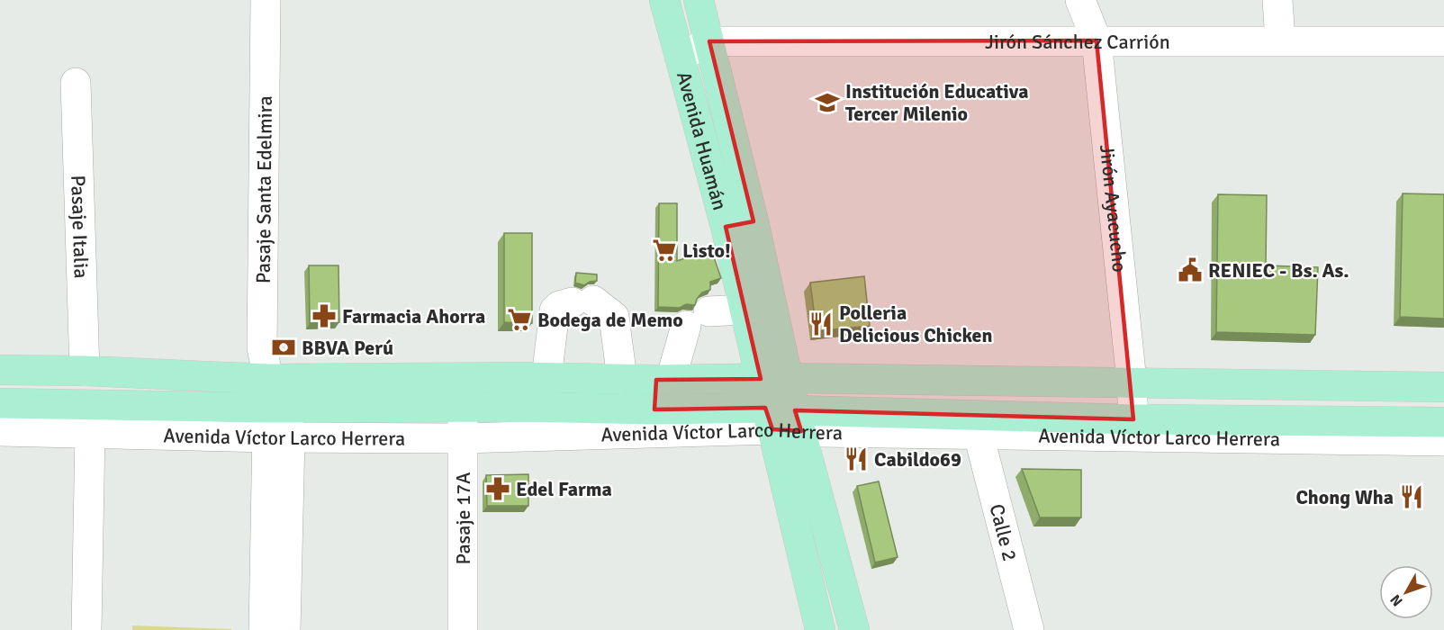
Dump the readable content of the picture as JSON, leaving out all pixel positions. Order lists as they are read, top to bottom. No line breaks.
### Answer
{"streets":{"main road":["Avenida Huamán","Avenida Víctor Larco Herrera"],"street":["Jirón Sánchez Carrión","Pasaje Santa Edelmira","Jirón Ayacucho","Pasaje Italia","Pasaje 17A","Calle 2"]},"crossings":[["Jirón Sánchez Carrión","Avenida Huamán"],["Jirón Sánchez Carrión","Jirón Ayacucho"],["Avenida Huamán","Avenida Víctor Larco Herrera"],["Pasaje Santa Edelmira","Avenida Víctor Larco Herrera"],["Jirón Ayacucho","Avenida Víctor Larco Herrera"],["Avenida Víctor Larco Herrera","Pasaje 17A"],["Avenida Víctor Larco Herrera","Calle 2"]],"places":{"school or university":["Institución Educativa Tercer Milenio"],"supermarket":["Listo!","Bodega de Memo"],"public building":["RENIEC - Bs. As."],"pharmacy":["Farmacia Ahorra","Edel Farma"],"restaurant":["Polleria Delicious Chicken","Cabildo69","Chong Wha"],"bank":["BBVA Perú"]},"north":"bottom left"}
